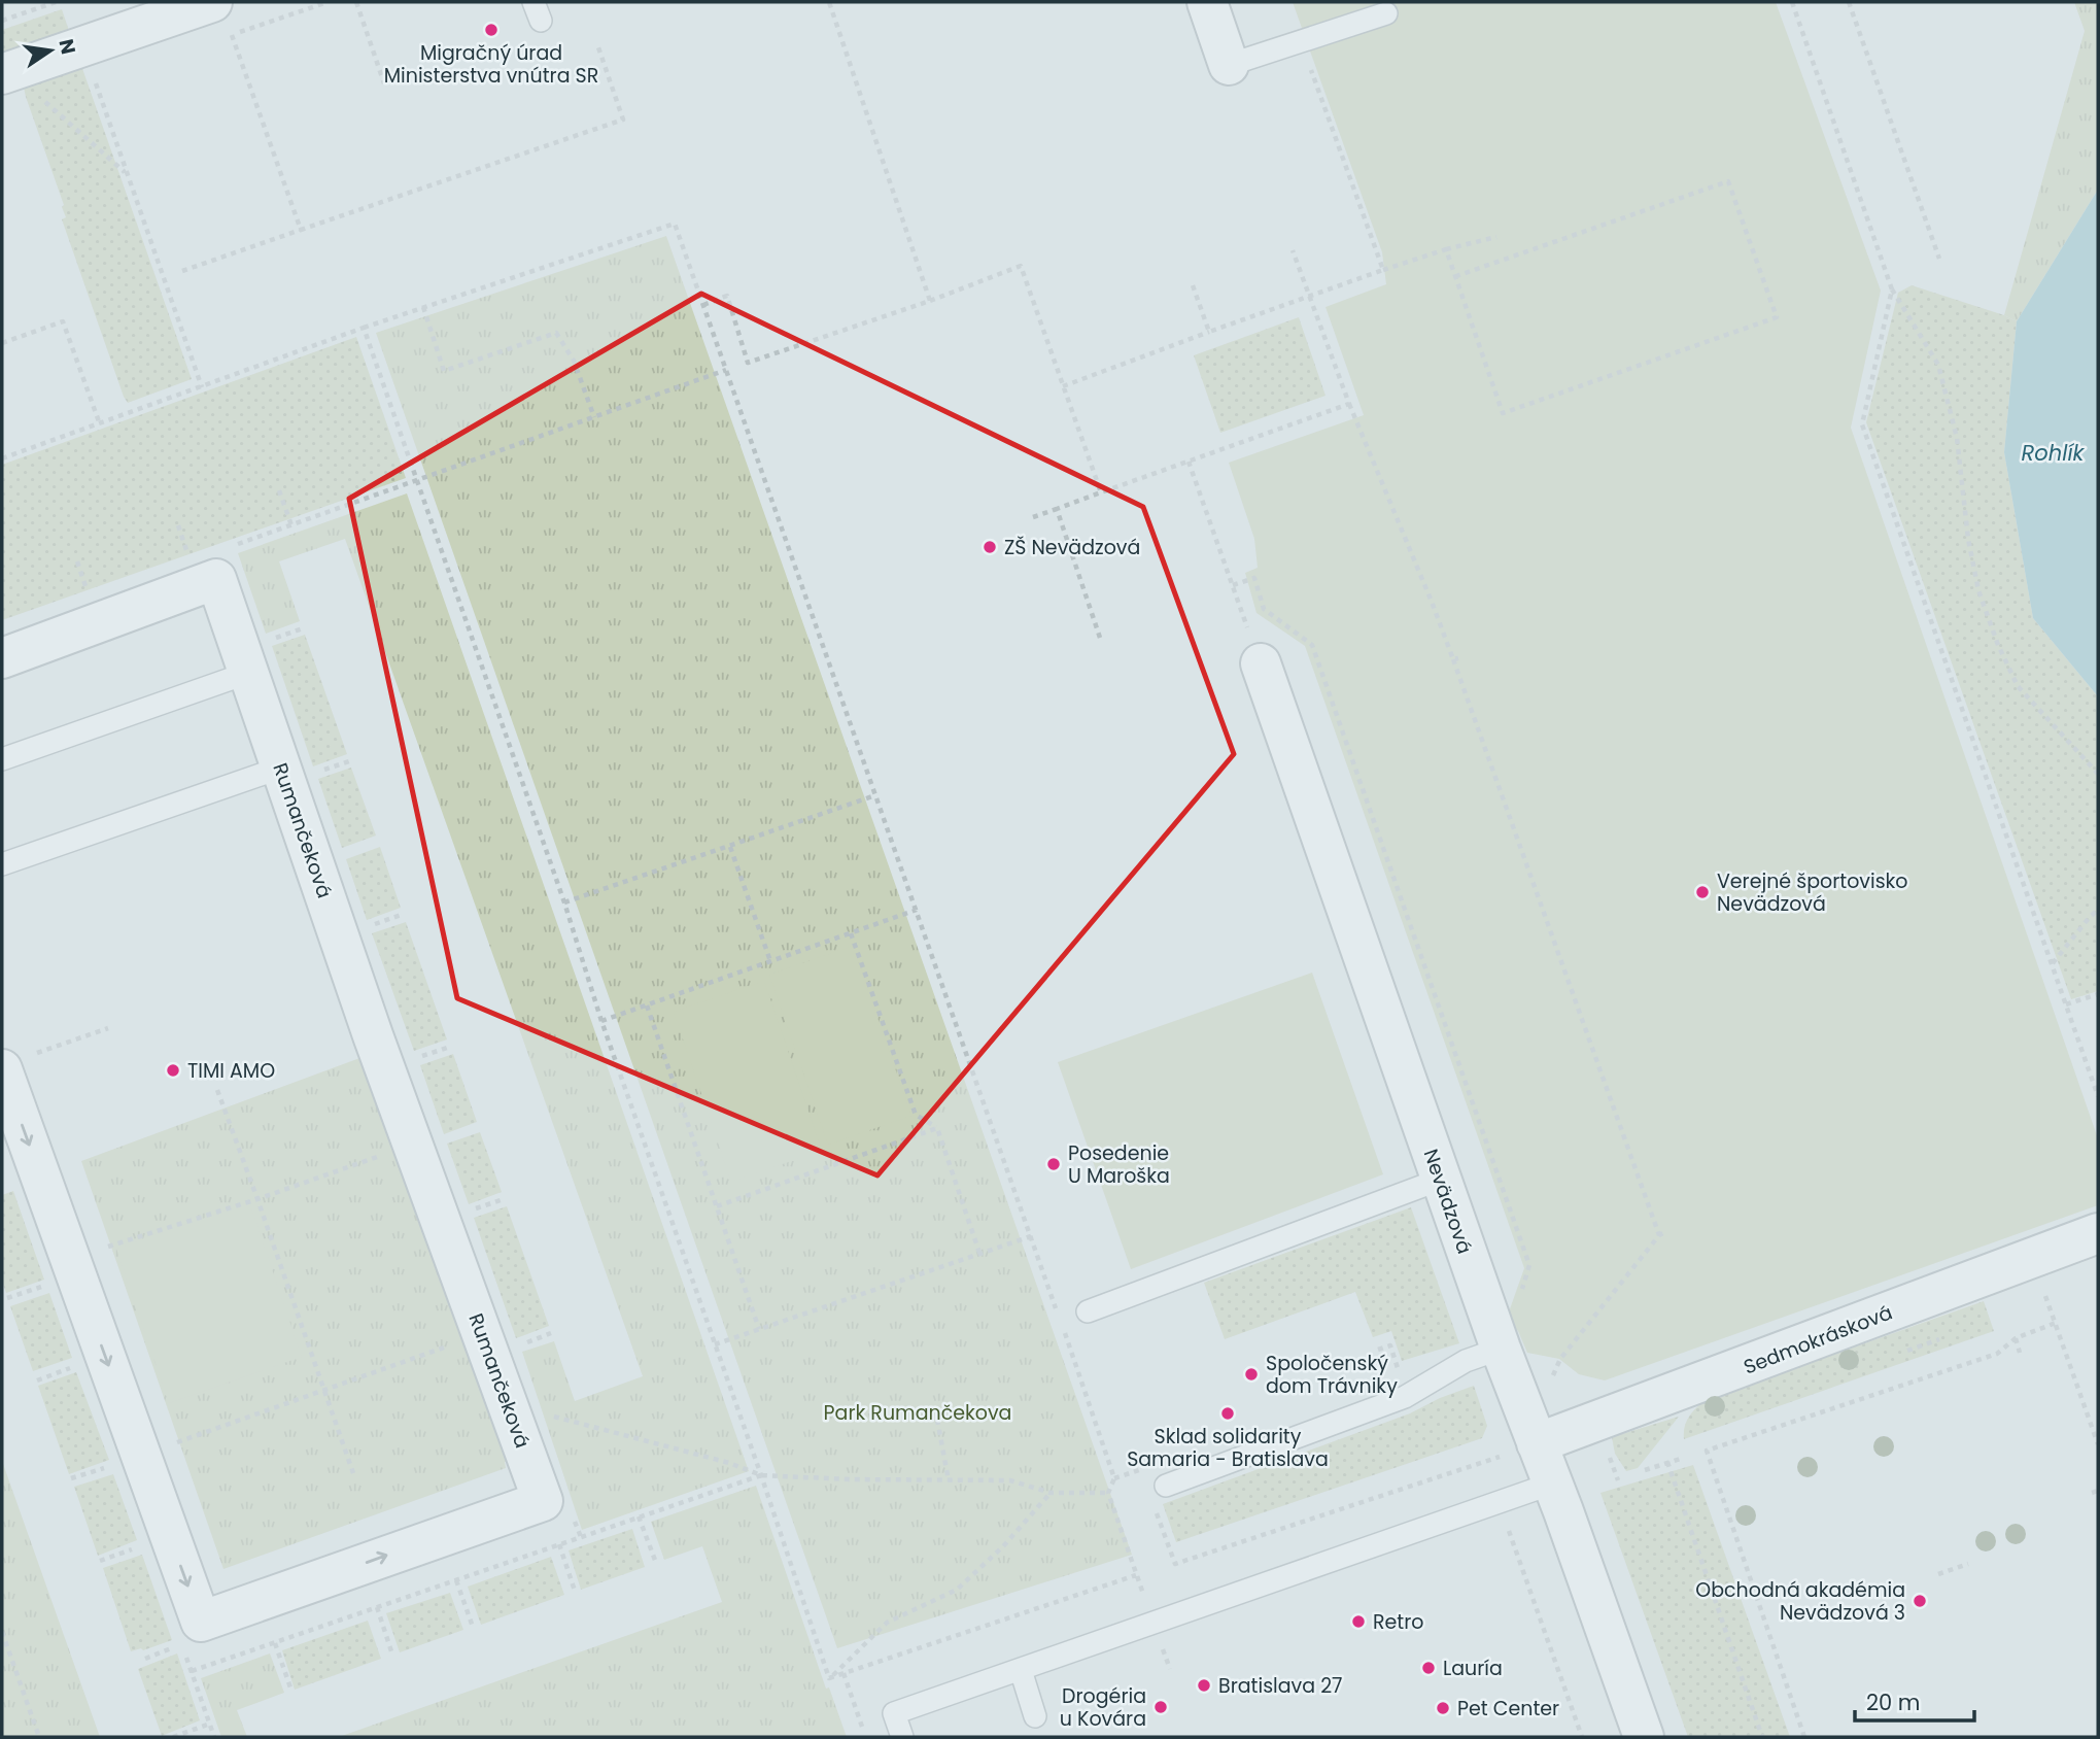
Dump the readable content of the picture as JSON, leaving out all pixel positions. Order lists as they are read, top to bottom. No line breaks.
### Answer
{"streets":{"street":["Rumančeková","Nevädzová","Sedmokrásková"]},"crossings":[["Nevädzová","Sedmokrásková"]],"water":["Rohlík"],"parks":["Park Rumančekova"],"places":["Migračný úrad Ministerstva vnútra SR","ZŠ Nevädzová","Verejné športovisko Nevädzová","TIMI AMO","Posedenie U Maroška","Spoločenský dom Trávniky","Sklad solidarity Samaria - Bratislava","Obchodná akadémia Nevädzová 3","Retro","Lauría","Bratislava 27","Drogéria u Kovára","Pet Center"],"scale_bar":"20 m","north":"right"}
